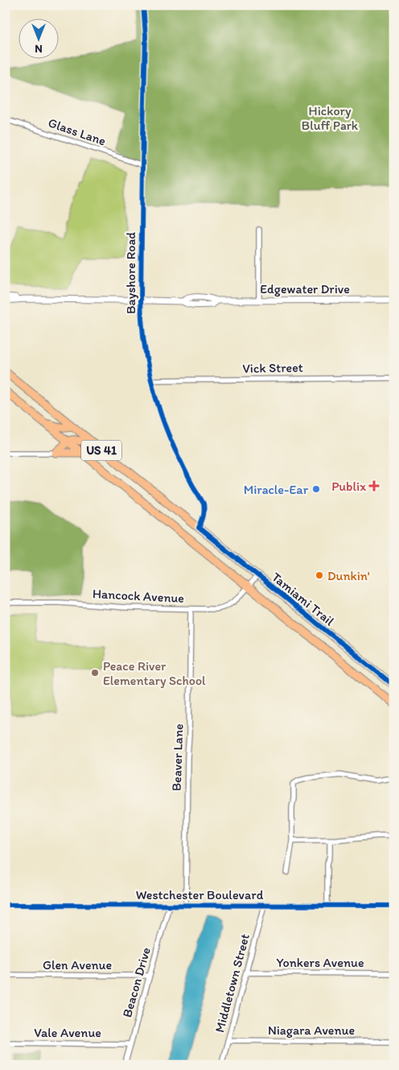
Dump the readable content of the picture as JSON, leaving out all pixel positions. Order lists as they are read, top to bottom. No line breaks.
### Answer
{"streets":{"main road":["US 41","Tamiami Trail"],"street":["Glass Lane","Bayshore Road","Edgewater Drive","Vick Street","Hancock Avenue","Beaver Lane","Westchester Boulevard","Yonkers Avenue","Glen Avenue","Beacon Drive","Middletown Street","Niagara Avenue","Vale Avenue"]},"crossings":[["Glass Lane","Bayshore Road"],["Bayshore Road","Edgewater Drive"],["Bayshore Road","Vick Street"],["Bayshore Road","Tamiami Trail"],["Hancock Avenue","Tamiami Trail"],["Hancock Avenue","Beaver Lane"],["Beaver Lane","Westchester Boulevard"],["Westchester Boulevard","Beacon Drive"],["Westchester Boulevard","Middletown Street"],["Yonkers Avenue","Middletown Street"],["Glen Avenue","Beacon Drive"],["Beacon Drive","Vale Avenue"],["Middletown Street","Niagara Avenue"]],"parks":["Hickory Bluff Park"],"places":{"health":["Publix"],"other":["Miracle-Ear","Dunkin'","Peace River Elementary School"]},"north":"bottom"}
